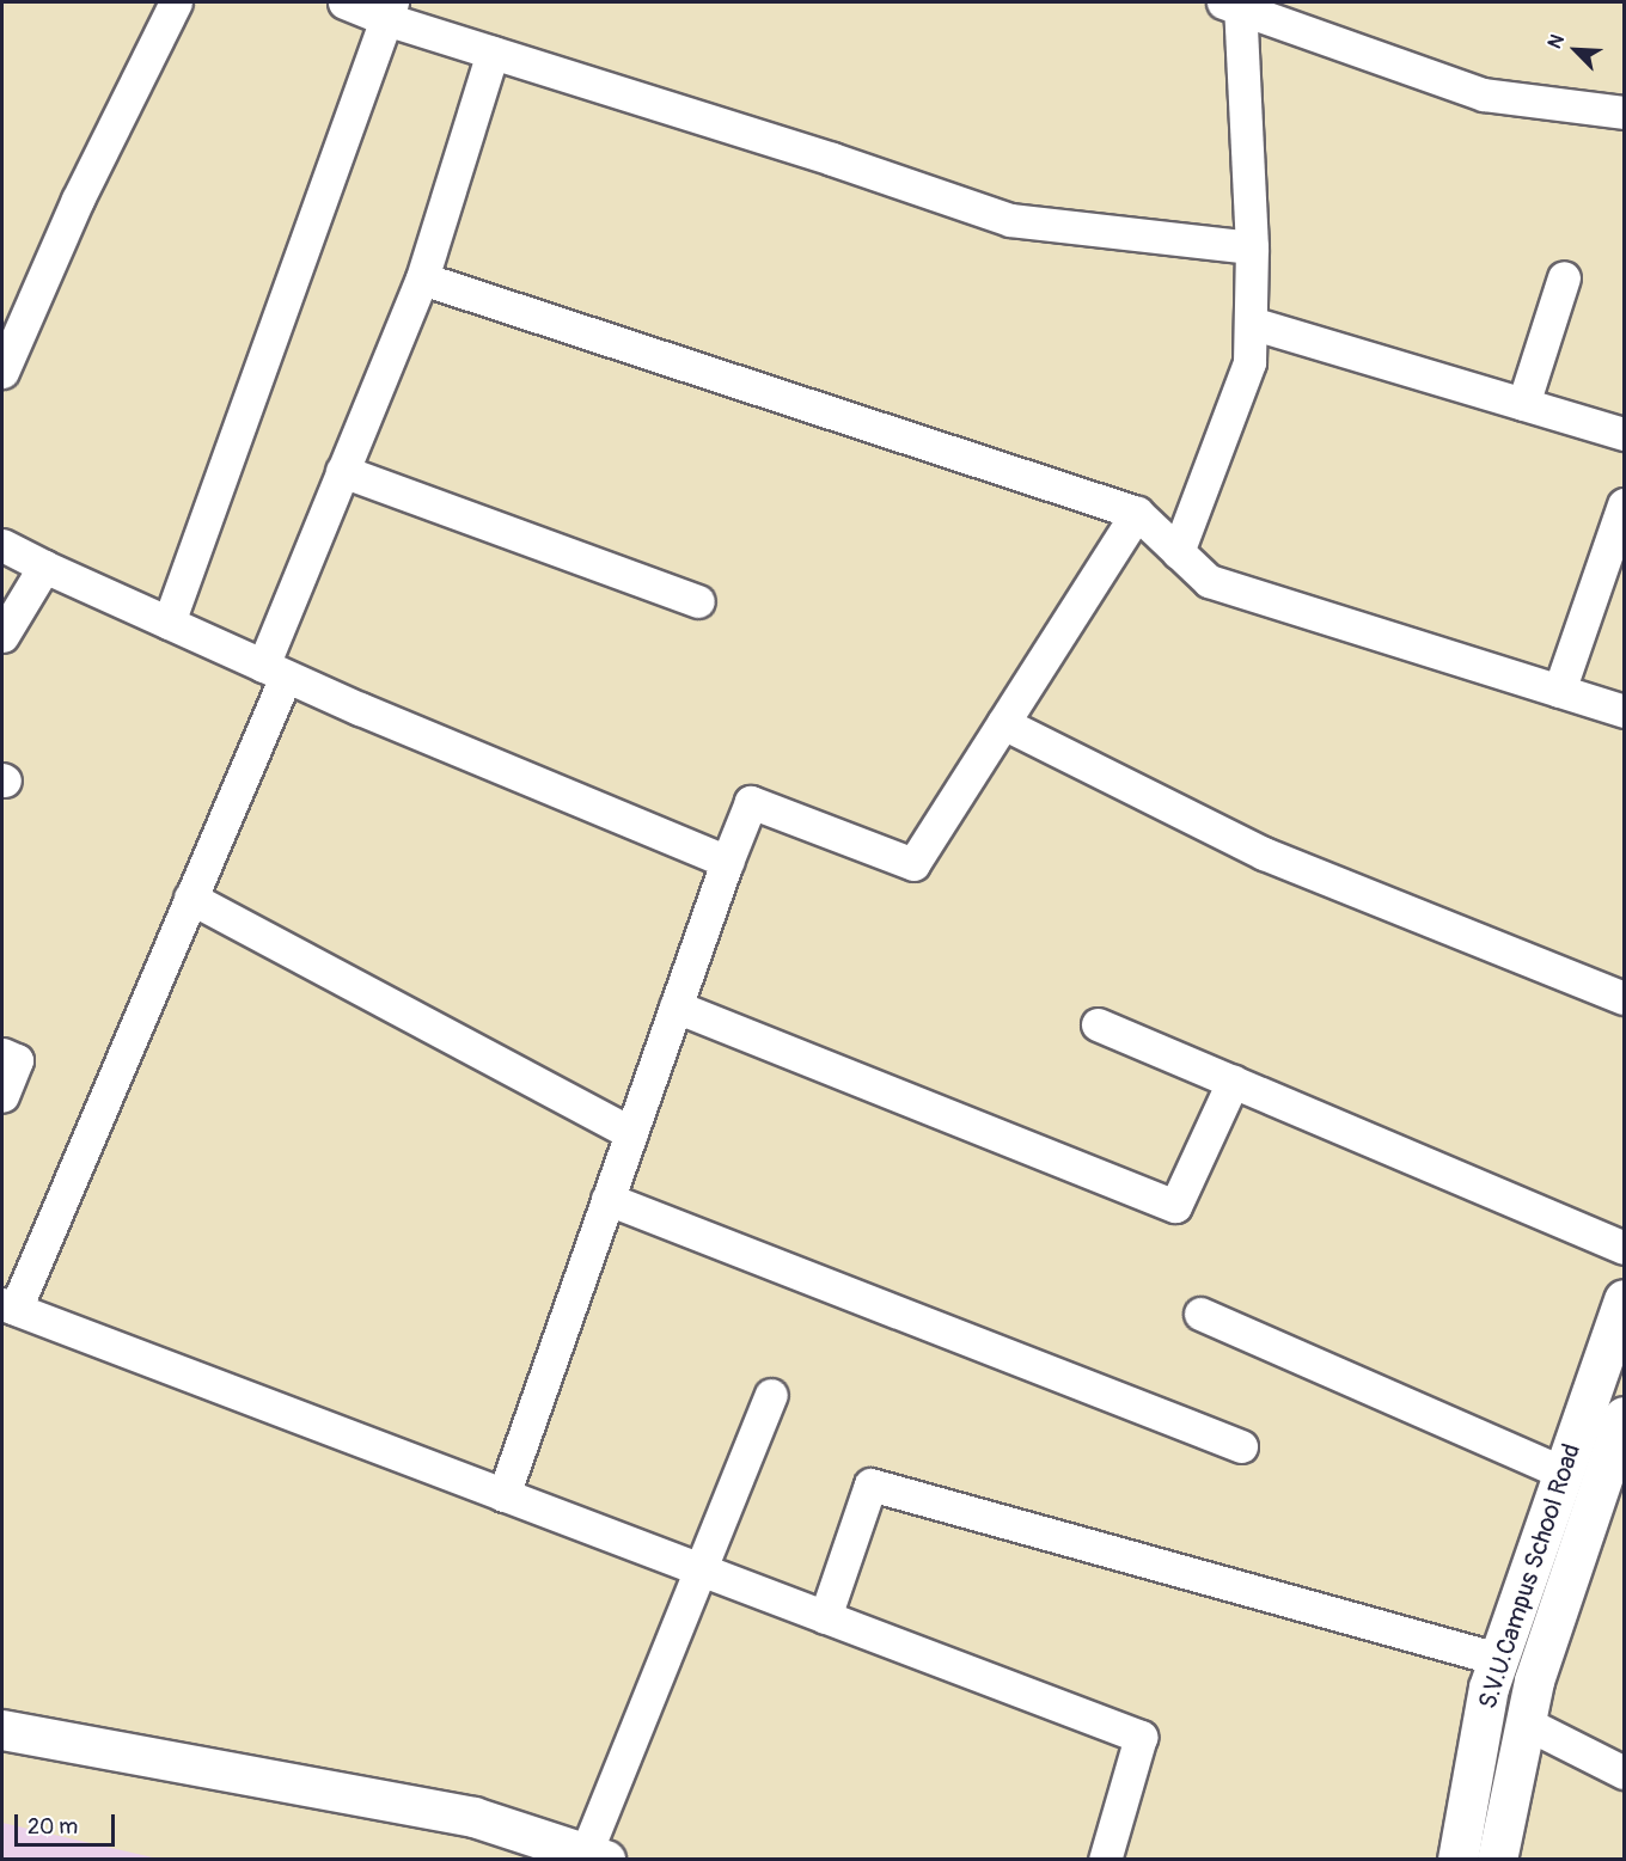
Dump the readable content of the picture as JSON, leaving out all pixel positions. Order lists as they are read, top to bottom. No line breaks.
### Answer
{"streets":{"street":["S.V.U.Campus School Road"]},"scale_bar":"20 m","north":"top left"}
